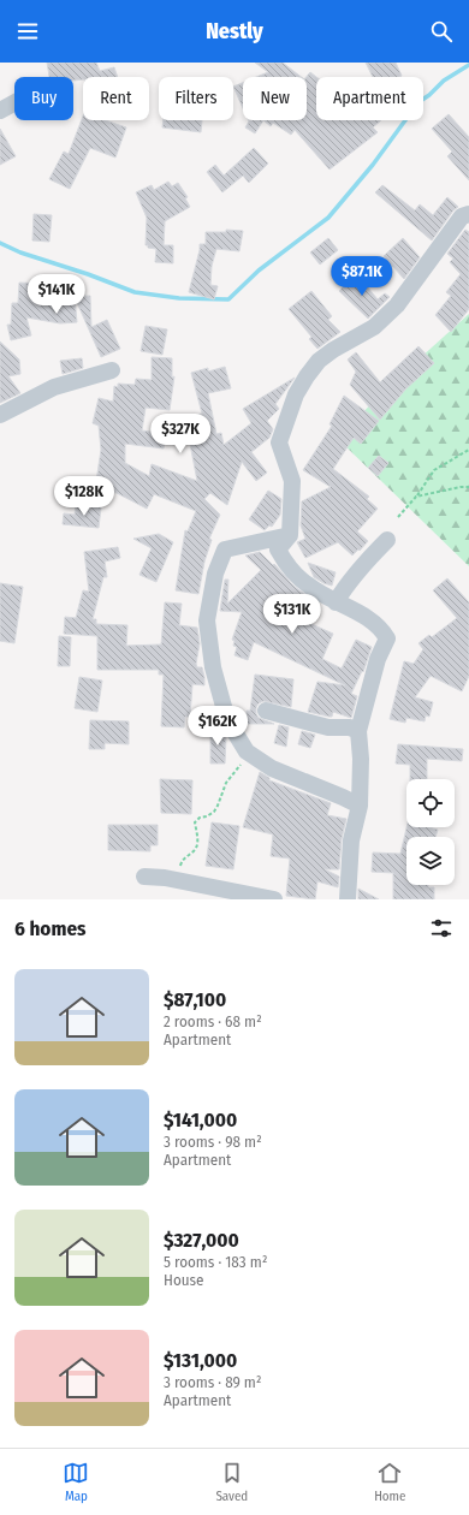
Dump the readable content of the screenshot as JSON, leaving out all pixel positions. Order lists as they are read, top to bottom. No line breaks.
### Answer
{"page":{"header":"Nestly","chip":["Buy","Rent","Filters","New","Apartment"],"price":["$87.1K","$141K","$327K","$128K","$131K","$162K"],"heading":"6 homes","list":[{"name":"$87,100","note":"2 rooms · 68 m² · Apartment"},{"name":"$141,000","note":"3 rooms · 98 m² · Apartment"},{"name":"$327,000","note":"5 rooms · 183 m² · House"},{"name":"$131,000","note":"3 rooms · 89 m² · Apartment"}],"tabs":["Map","Saved","Home"]}}
